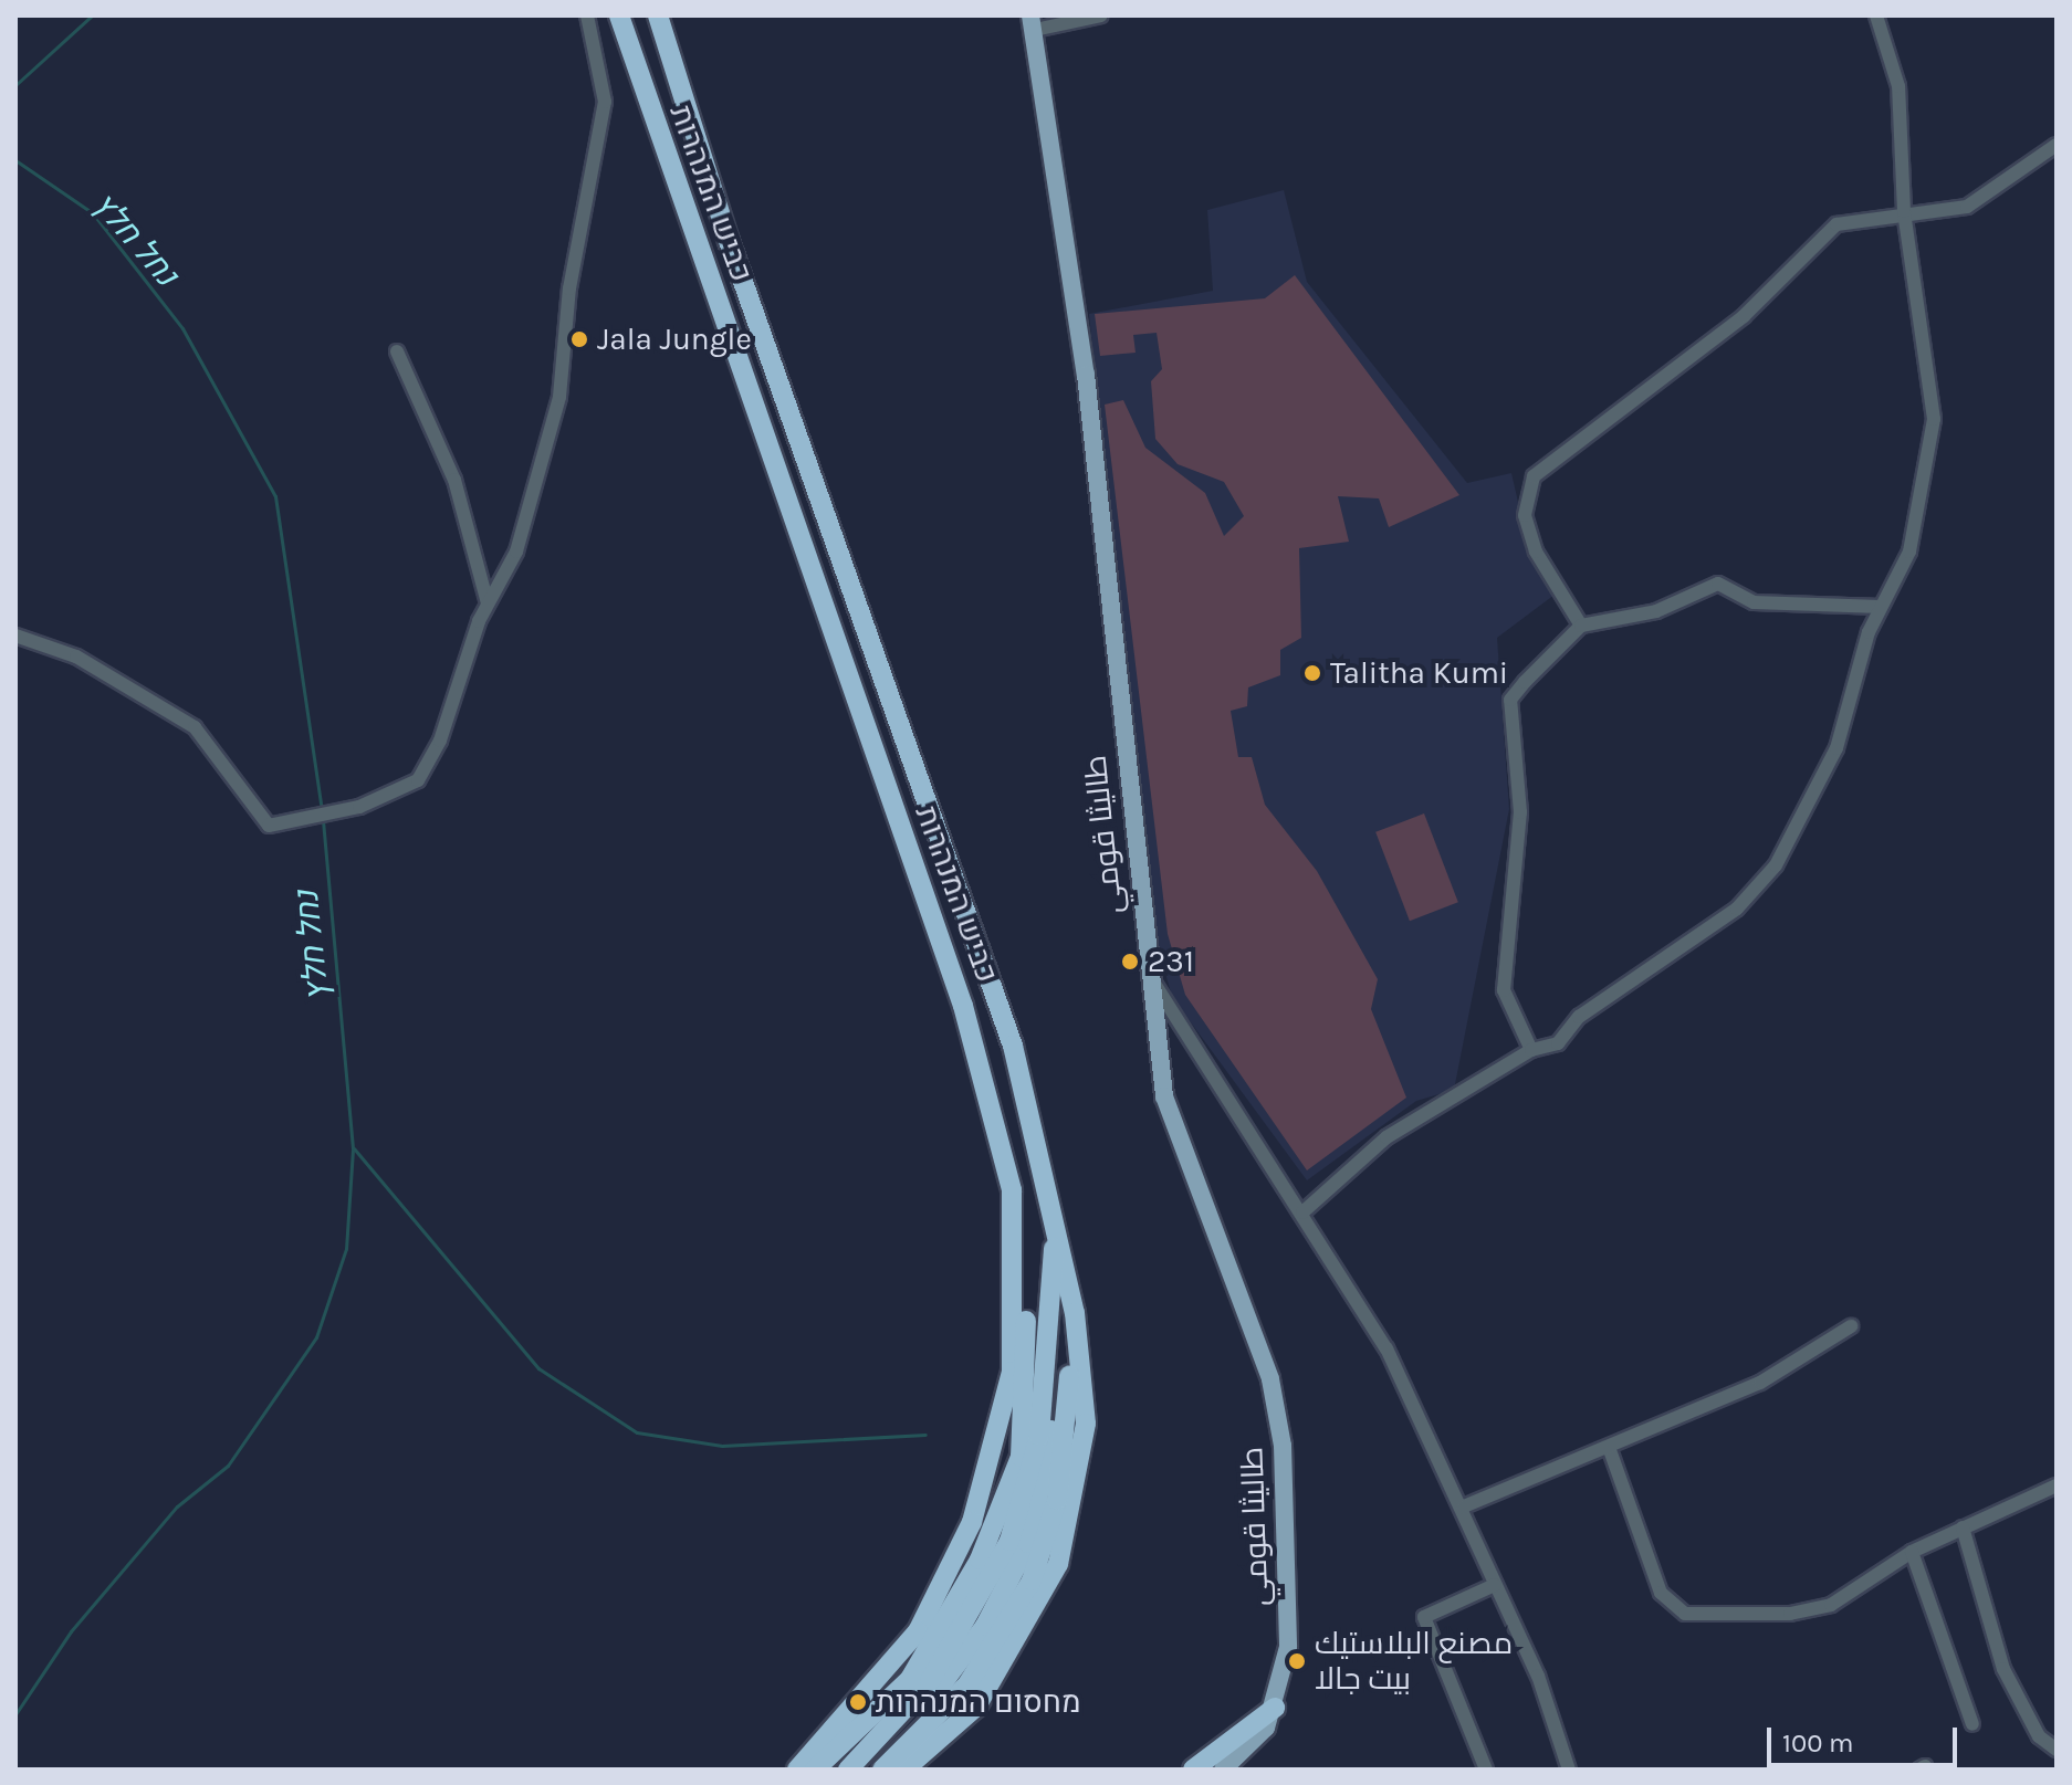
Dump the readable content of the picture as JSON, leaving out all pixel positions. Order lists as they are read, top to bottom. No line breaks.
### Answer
{"streets":{"highway":["כביש המנהרות"],"main road":["طاليثا قومي"]},"water":["נחל חלץ"],"places":["Jala Jungle","Talitha Kumi","231","مصنع البلاستيك بيت جالا","מחסום המנהרות"],"scale_bar":"100 m"}
